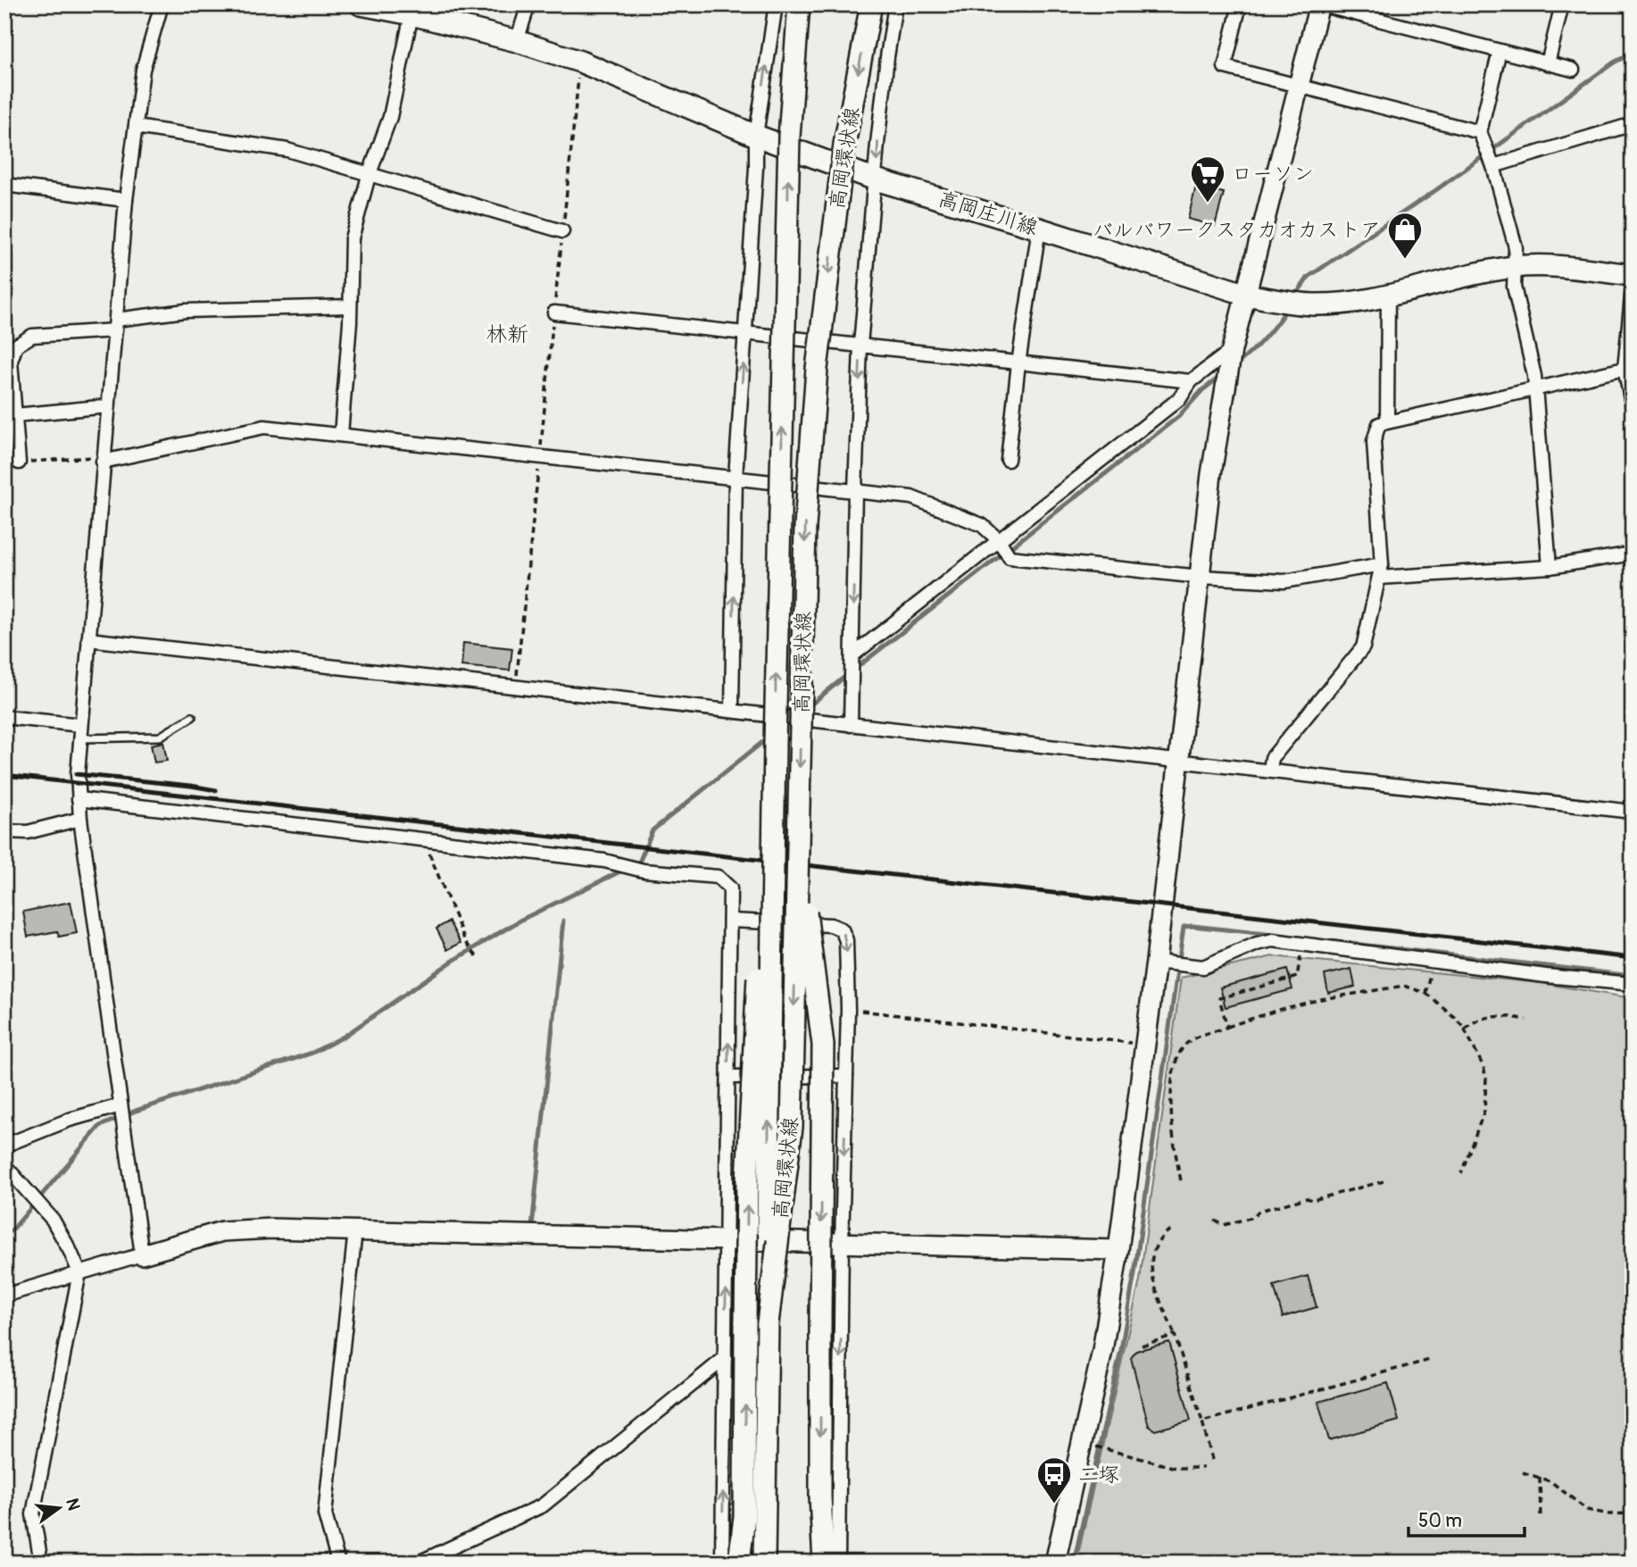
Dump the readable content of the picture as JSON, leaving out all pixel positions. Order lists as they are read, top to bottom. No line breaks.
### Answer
{"streets":{"main road":["高岡環状線","高岡庄川線"]},"districts":["林新"],"places":{"supermarket":["ローソン"],"shop":["バルバワークスタカオカストア"],"bus stop":["二塚"]},"scale_bar":"50 m","north":"right"}
